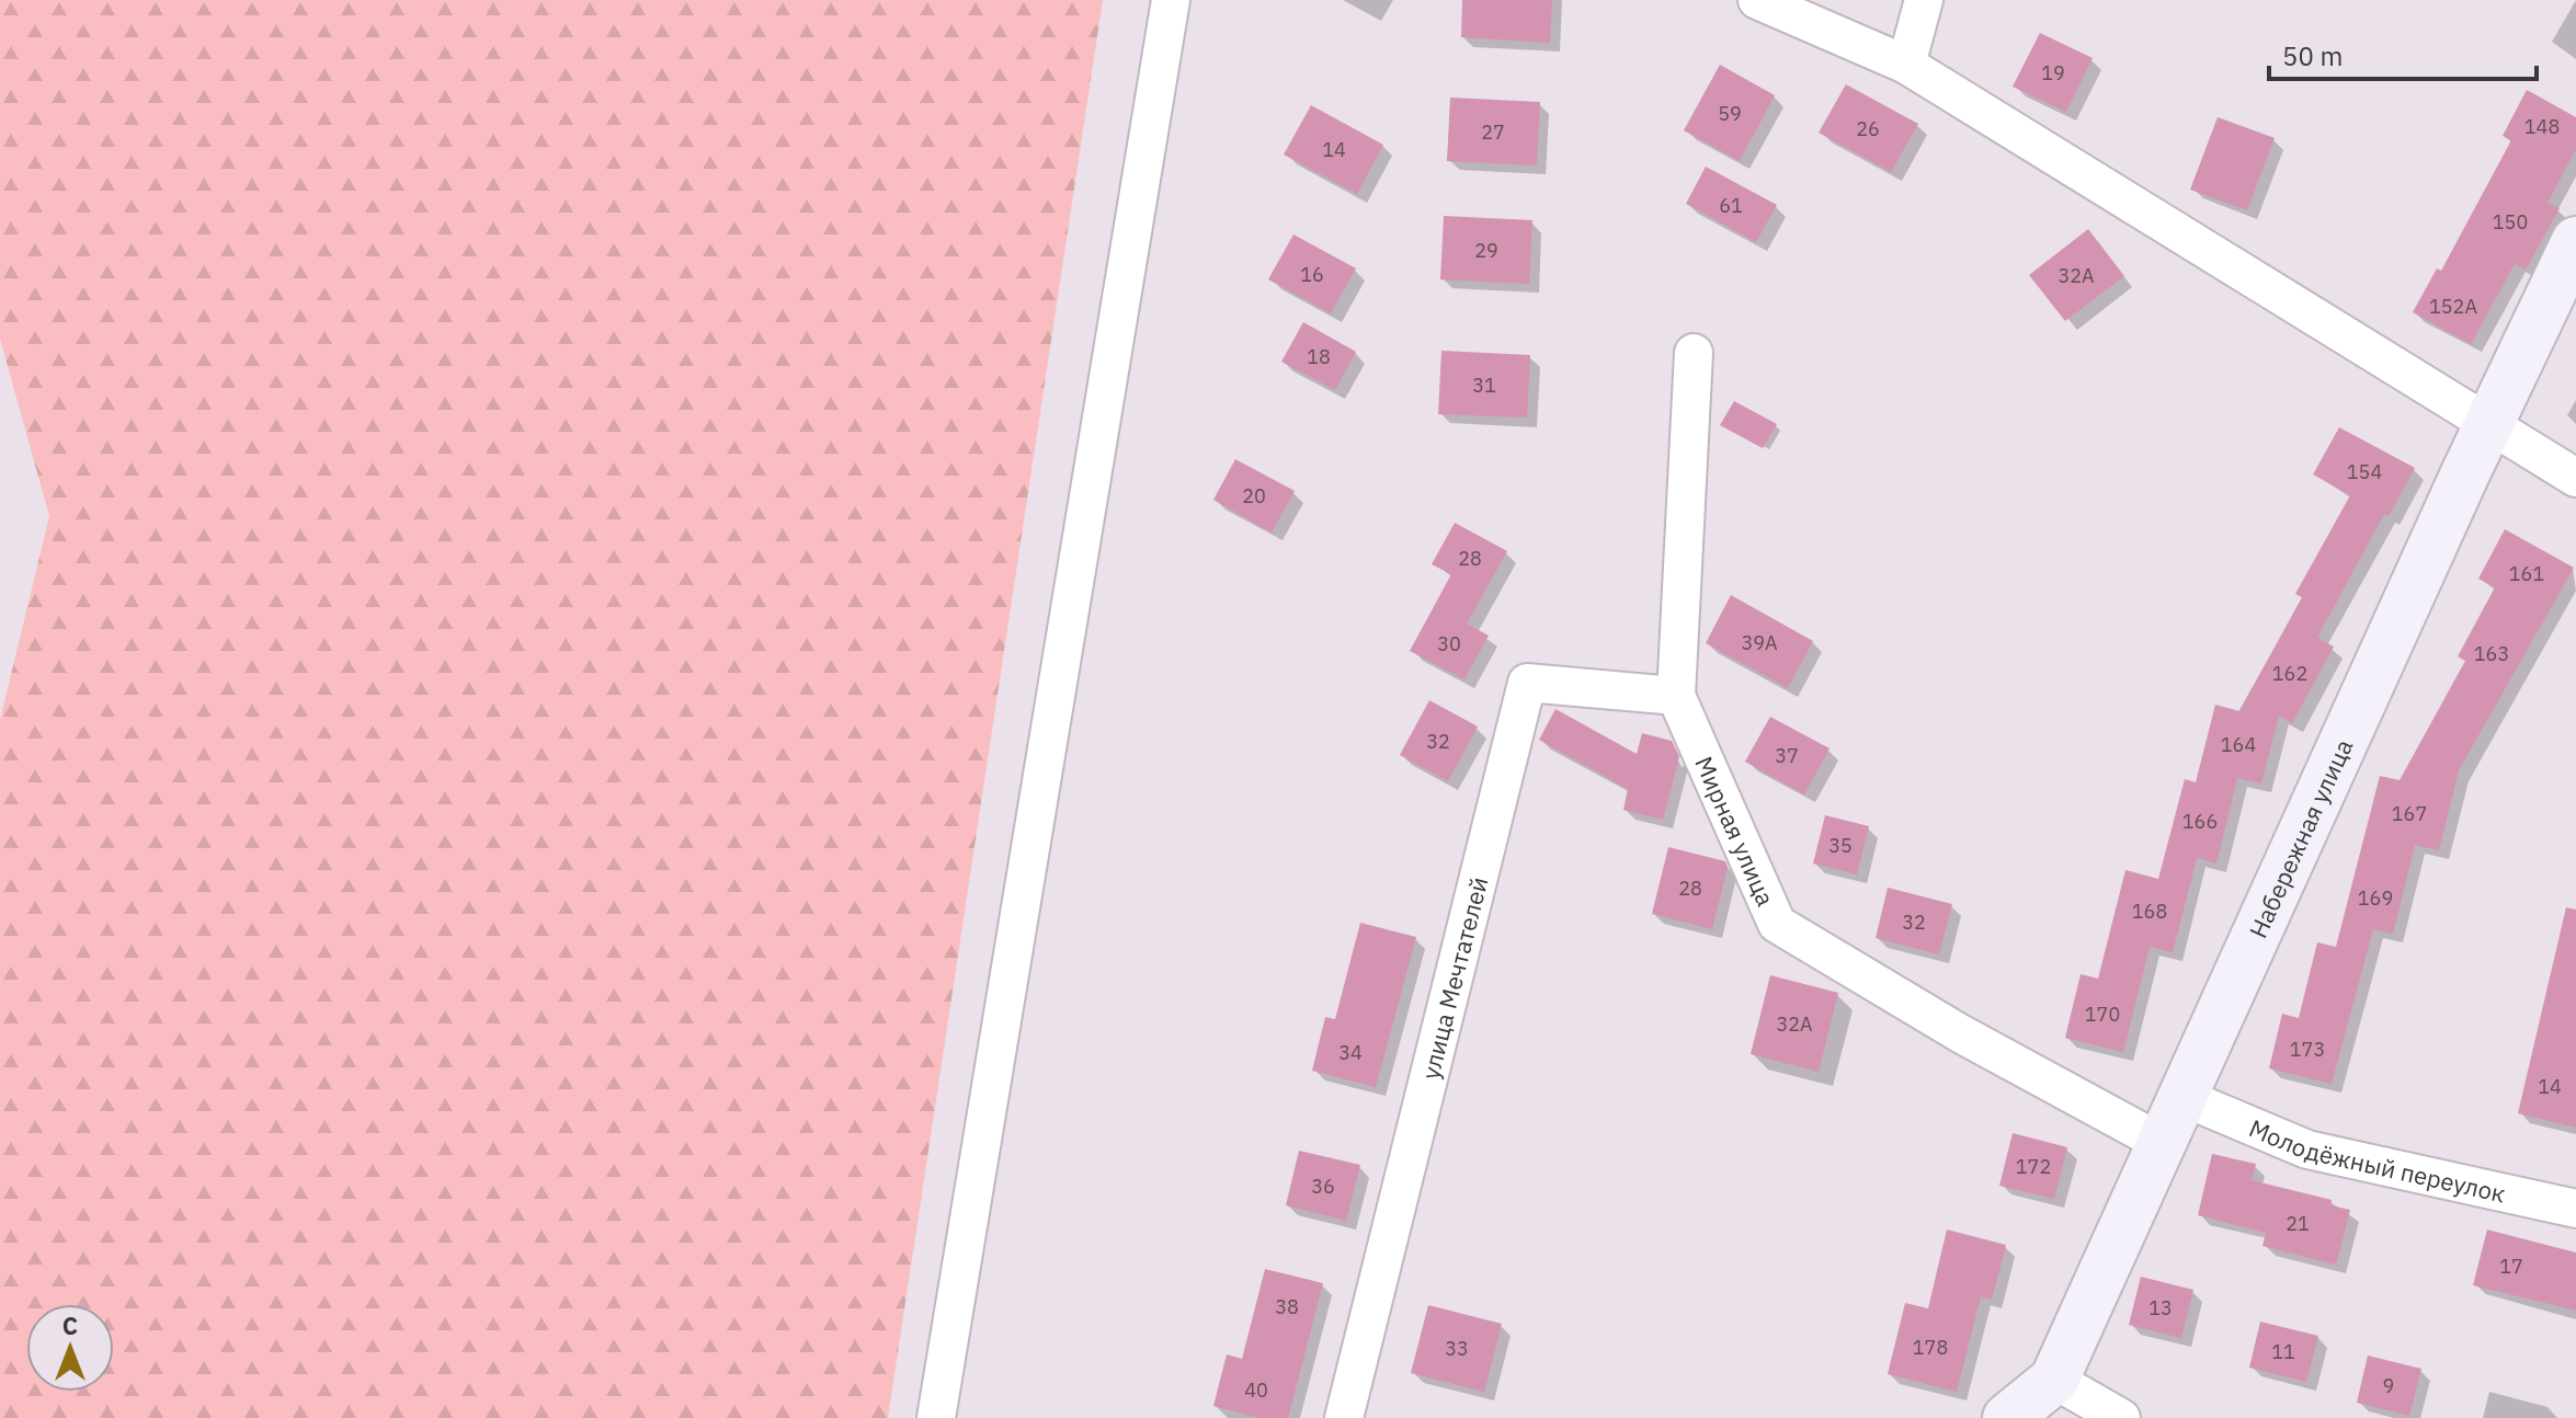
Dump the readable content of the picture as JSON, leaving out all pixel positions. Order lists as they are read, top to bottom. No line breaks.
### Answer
{"streets":{"street":["Мирная улица","Набережная улица","улица Мечтателей","Молодёжный переулок"]},"crossings":[["Мирная улица","Набережная улица"],["Мирная улица","улица Мечтателей"],["Набережная улица","Молодёжный переулок"]],"house_numbers":["19","59","148","26","27","14","61","150","29","16","32А","152А","18","31","154","20","28","161","39А","30","163","162","32","164","37","167","166","35","28","169","168","32","170","32А","173","34","14","172","36","21","17","38","13","178","33","11","9","40"],"scale_bar":"50 m","north":"top"}
